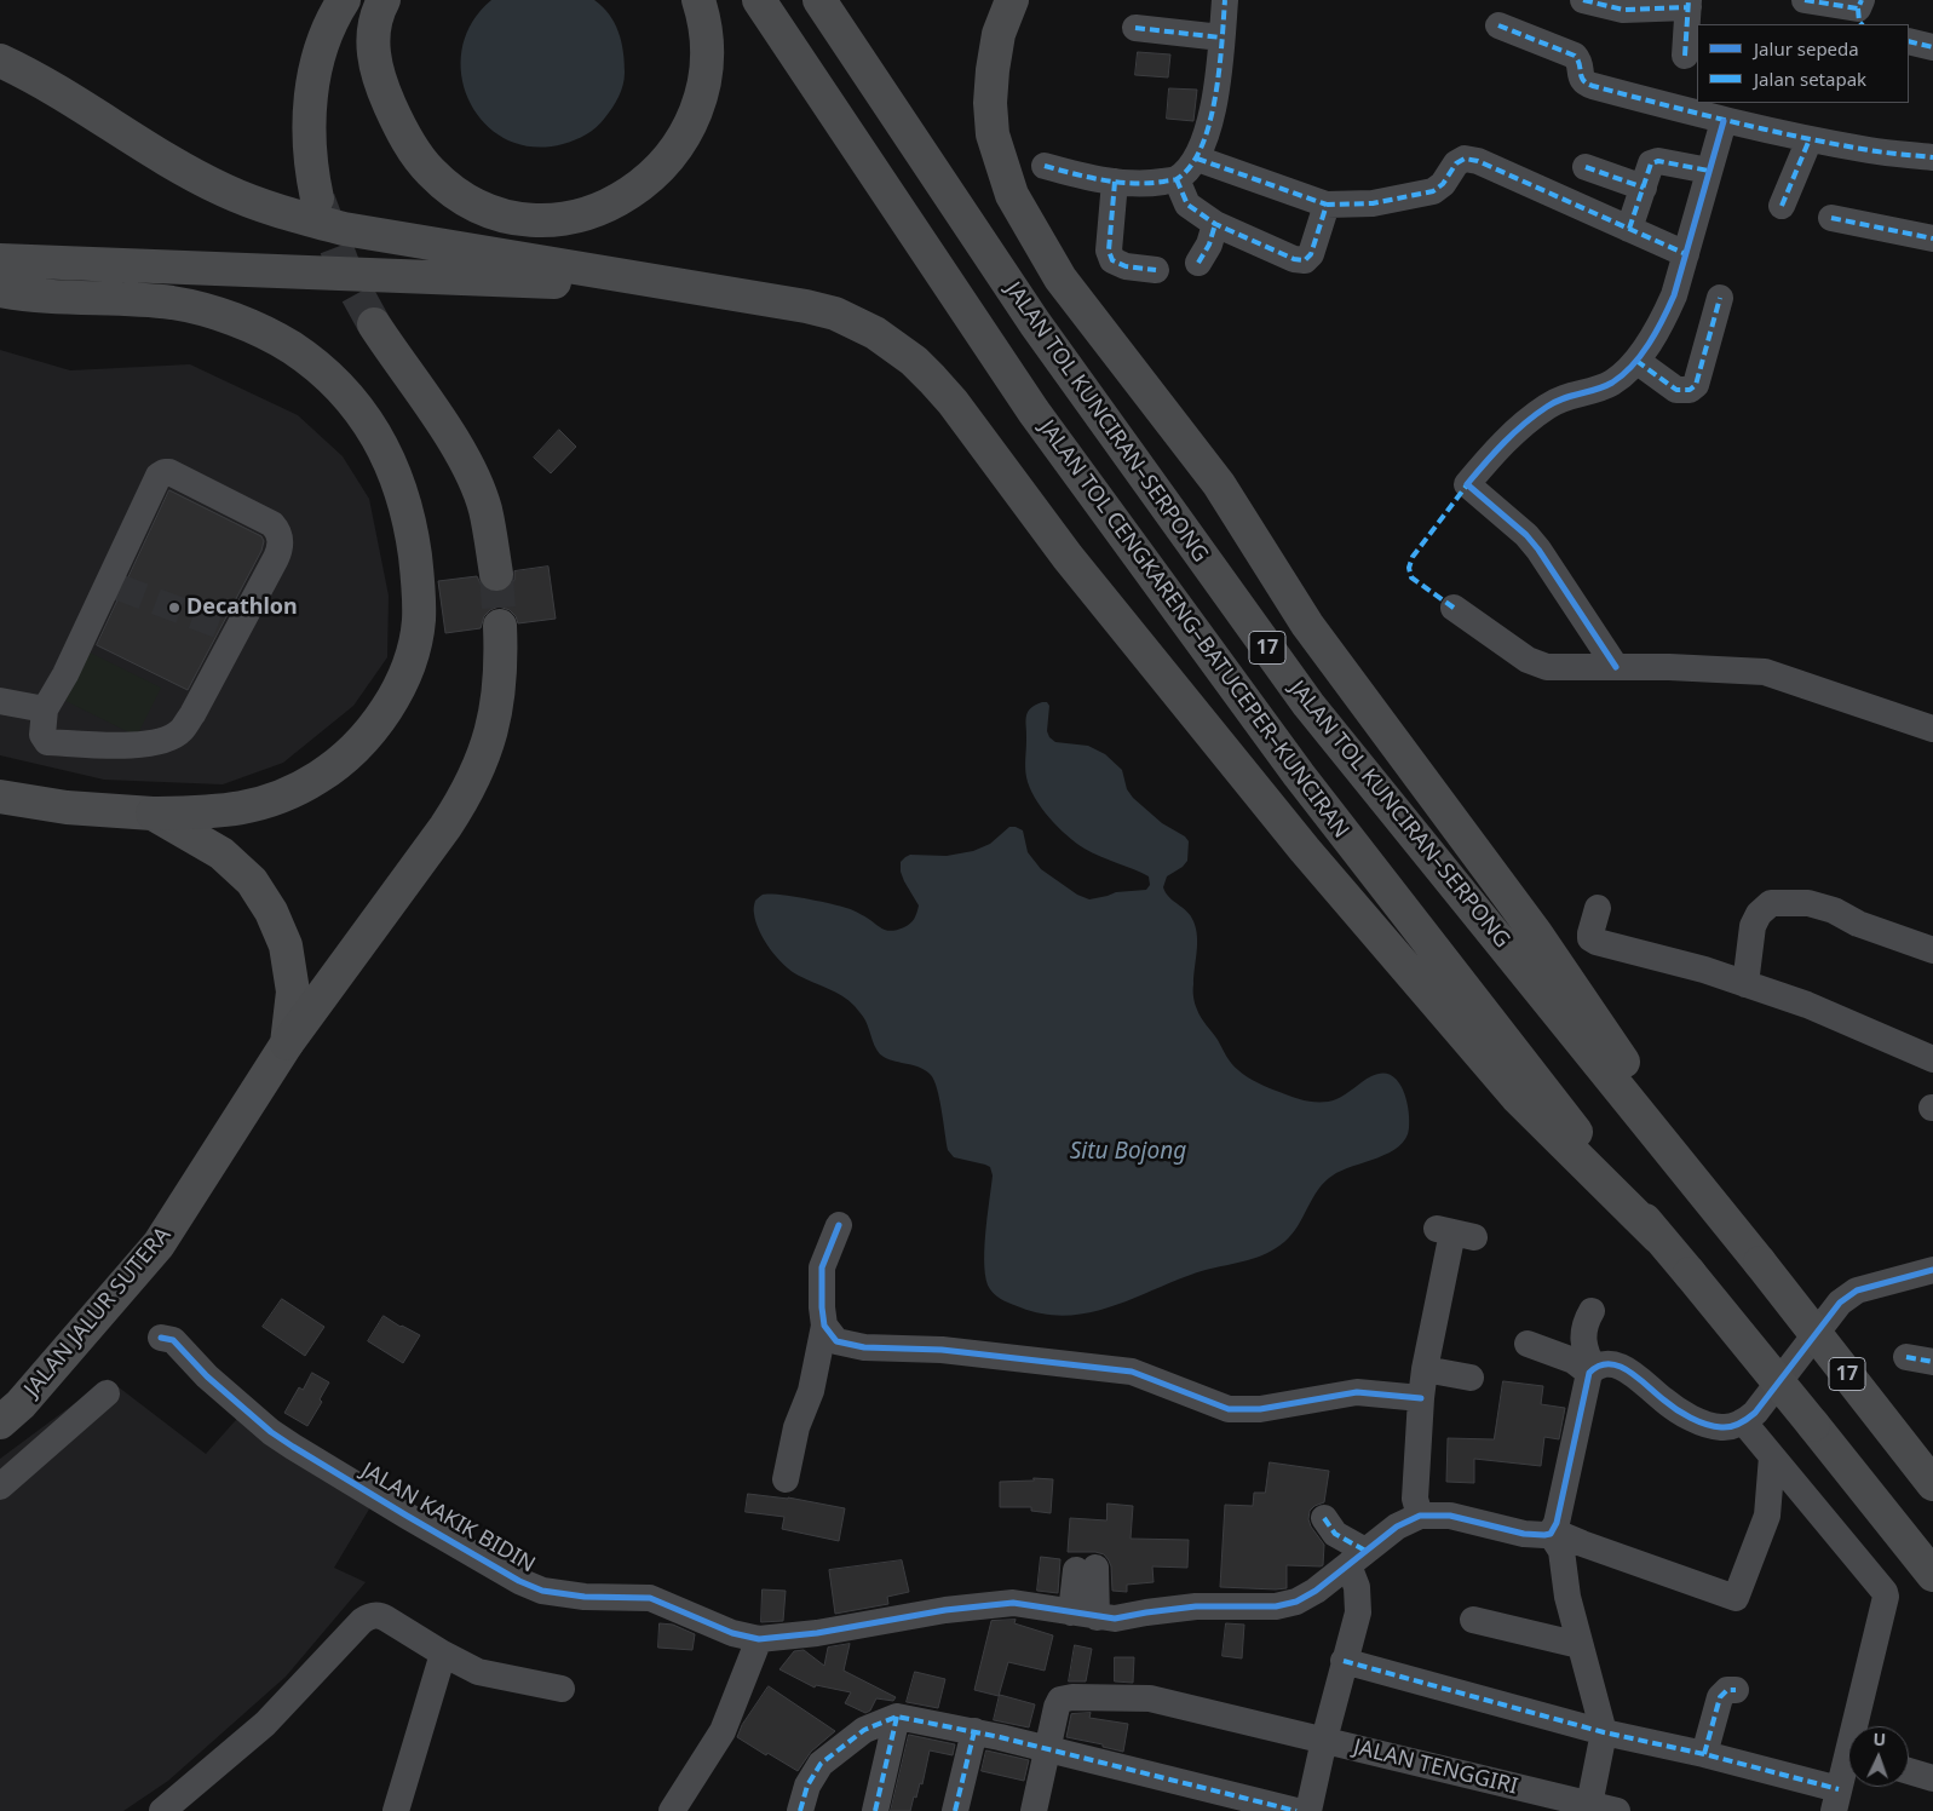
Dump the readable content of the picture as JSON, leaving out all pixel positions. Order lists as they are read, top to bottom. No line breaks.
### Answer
{"streets":{"highway":["JALAN TOL KUNCIRAN–SERPONG","JALAN TOL CENGKARENG–BATUCEPER–KUNCIRAN","17"],"main road":["JALAN JALUR SUTERA"],"street":["JALAN KAKIK BIDIN","JALAN TENGGIRI"]},"crossings":[["JALAN TOL CENGKARENG–BATUCEPER–KUNCIRAN","17"]],"water":["Situ Bojong"],"places":["Decathlon"],"legend":["Jalur sepeda","Jalan setapak"],"north":"top"}
